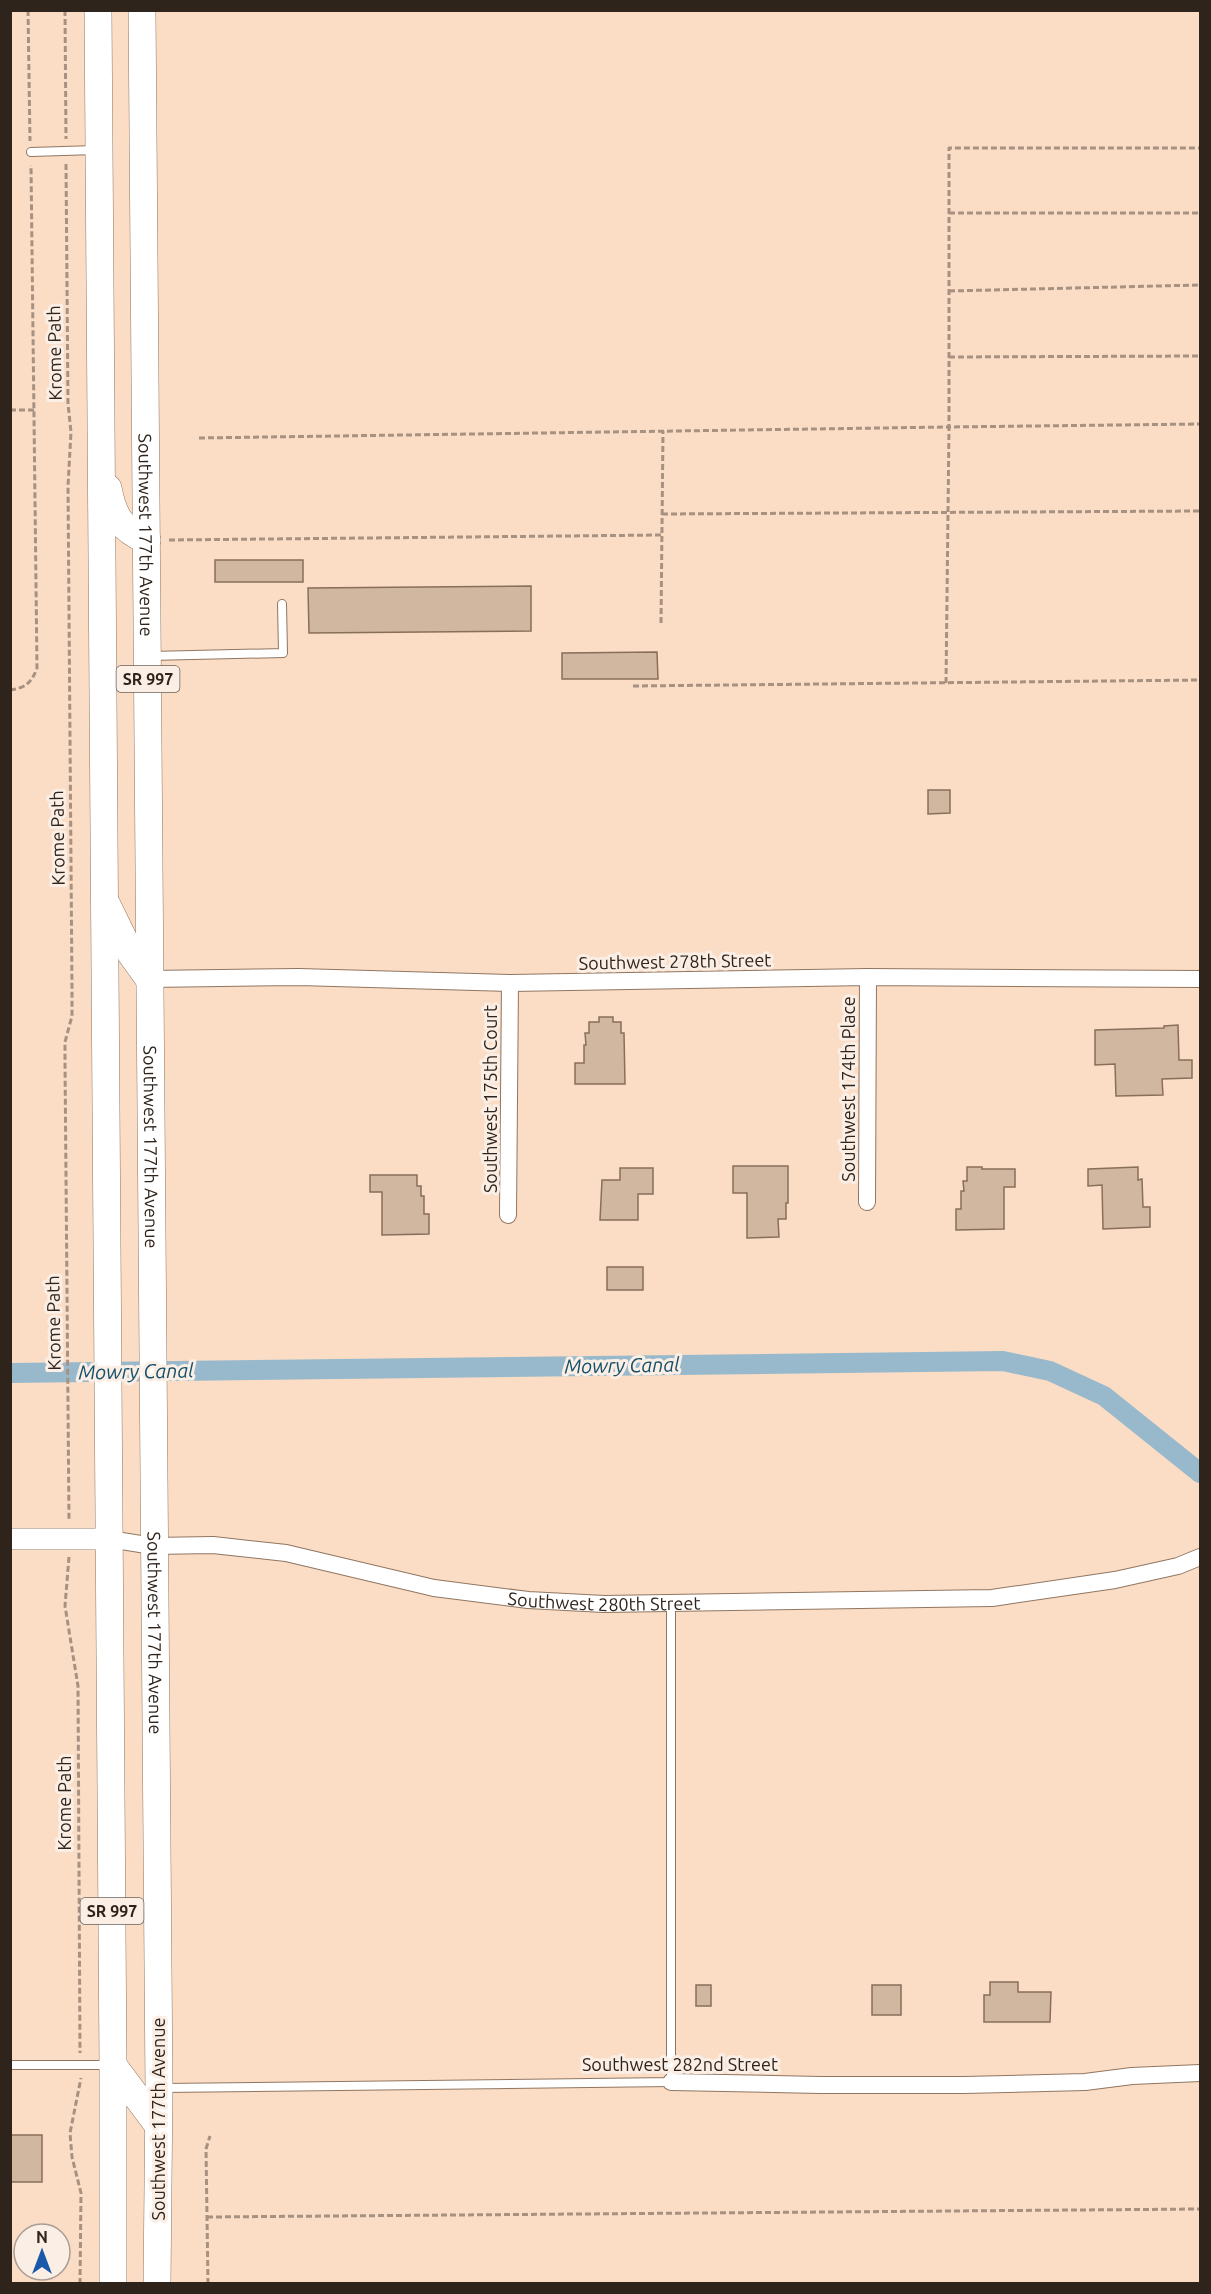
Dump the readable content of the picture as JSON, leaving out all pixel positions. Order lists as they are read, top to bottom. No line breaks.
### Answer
{"streets":{"highway":["Southwest 177th Avenue","SR 997"],"street":["Southwest 278th Street","Southwest 174th Place","Southwest 175th Court","Southwest 280th Street","Southwest 282nd Street"],"path":["Krome Path"]},"crossings":[["Southwest 177th Avenue","Southwest 278th Street"],["Southwest 177th Avenue","Southwest 280th Street"],["Southwest 177th Avenue","Southwest 282nd Street"],["SR 997","Southwest 280th Street"],["Southwest 278th Street","Southwest 174th Place"],["Southwest 278th Street","Southwest 175th Court"]],"water":["Mowry Canal"],"north":"top"}
